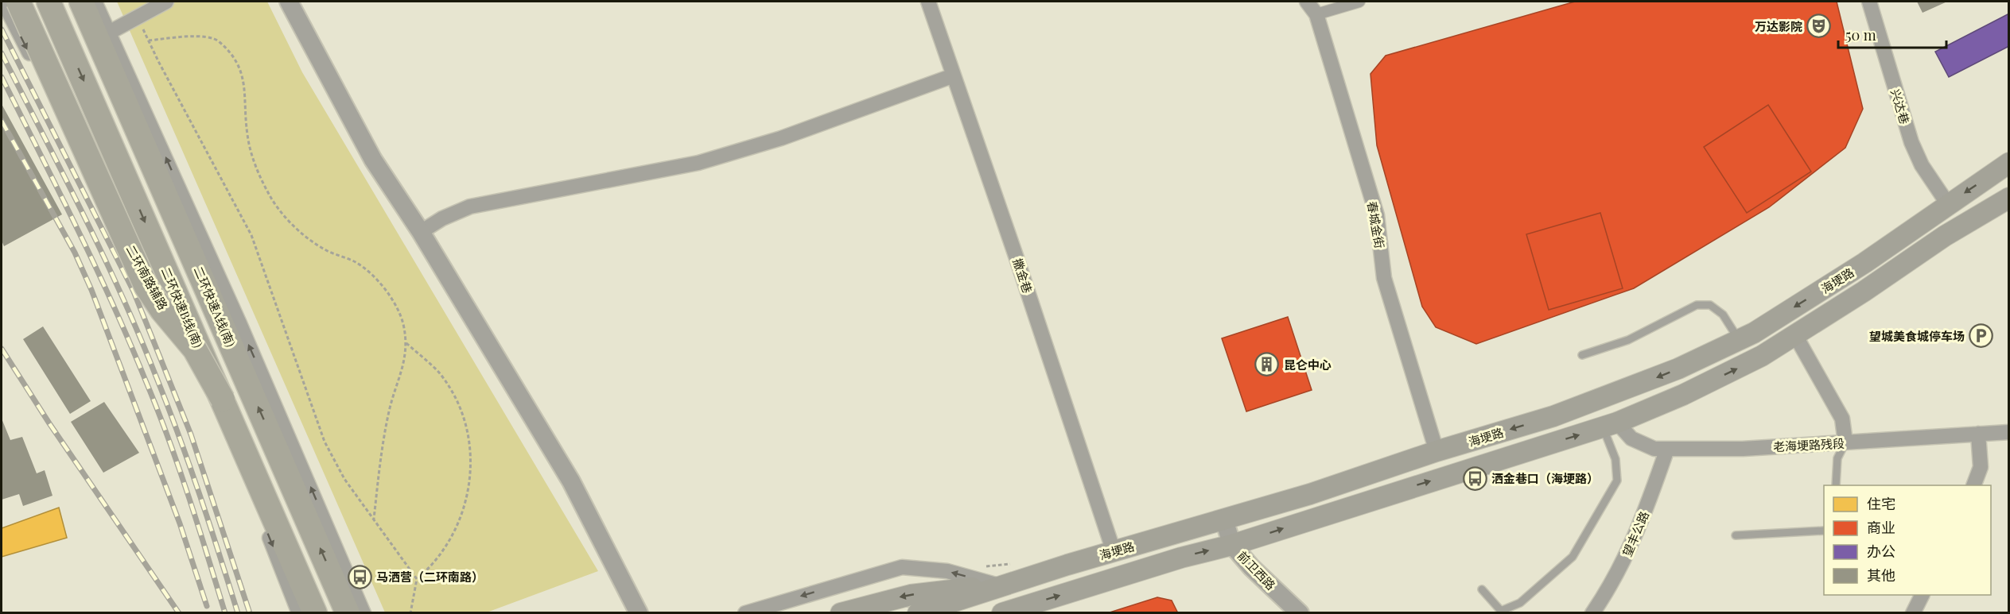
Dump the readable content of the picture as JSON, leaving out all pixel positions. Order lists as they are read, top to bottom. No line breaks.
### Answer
{"streets":{"highway":["二环快速A线(南)","二环快速B线(南)"],"main road":["海埂路"],"street":["兴达巷","春城金街","撒金巷","二环南路辅路","老海埂路残段","望丰公路","前卫西路"]},"crossings":[["兴达巷","海埂路"],["春城金街","海埂路"],["撒金巷","海埂路"],["海埂路","老海埂路残段"],["海埂路","前卫西路"],["老海埂路残段","望丰公路"]],"places":{"theatre":["万达影院"],"parking":["望城美食城停车场"],"building":["昆仑中心"],"bus stop":["洒金巷口（海埂路）","马洒营（二环南路）"]},"legend":["住宅","商业","办公","其他"],"scale_bar":"50 m"}
